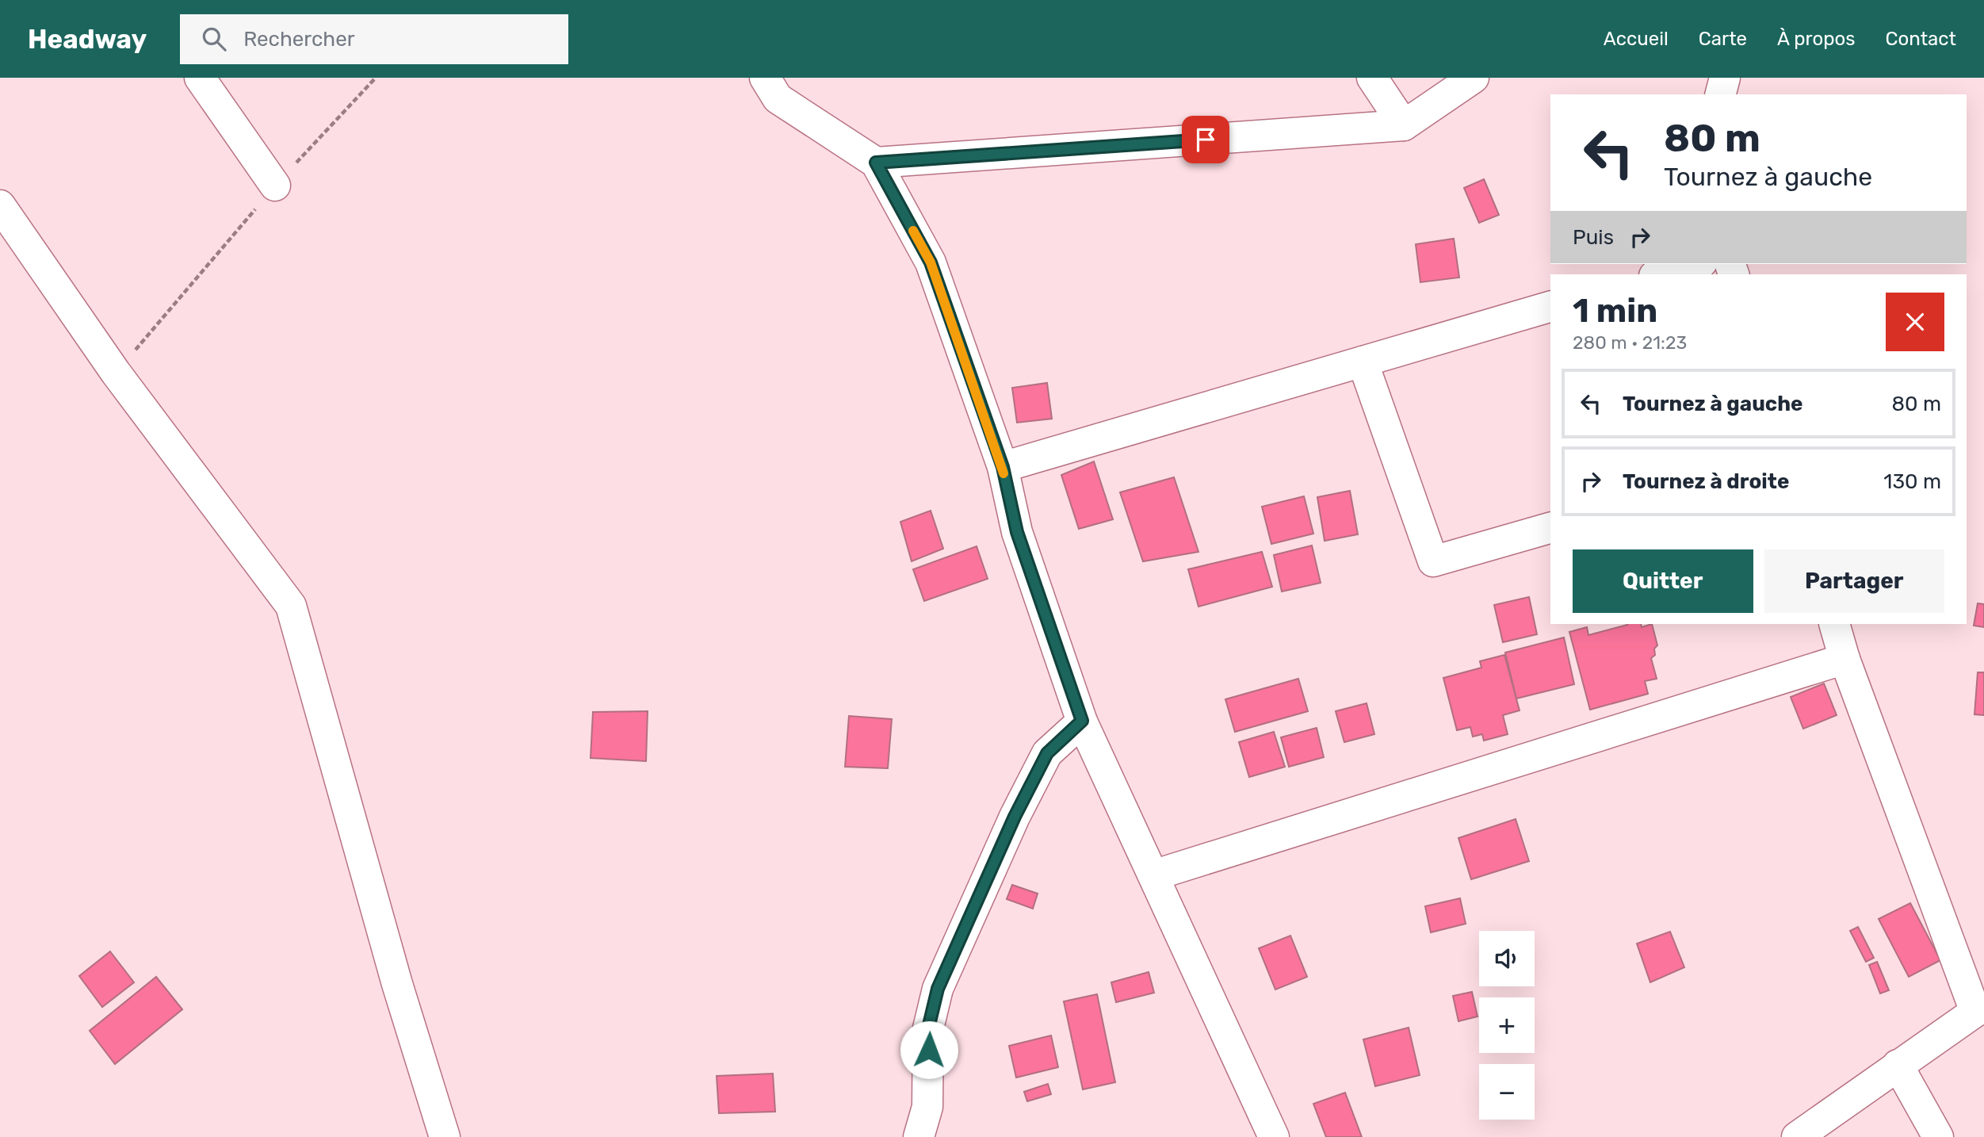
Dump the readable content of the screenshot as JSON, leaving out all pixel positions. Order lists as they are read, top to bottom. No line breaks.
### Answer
{"page":{"header":"Headway","search":"Rechercher","nav":["Accueil","Carte","À propos","Contact"],"turn":["80 m","Tournez à gauche"],"then":"Puis","heading":["1 min","280 m · 21:23"],"list":[{"name":"Tournez à gauche","value":"80 m"},{"name":"Tournez à droite","value":"130 m"}],"buttons":["Quitter","Partager"],"map_buttons":["+","−"]}}
